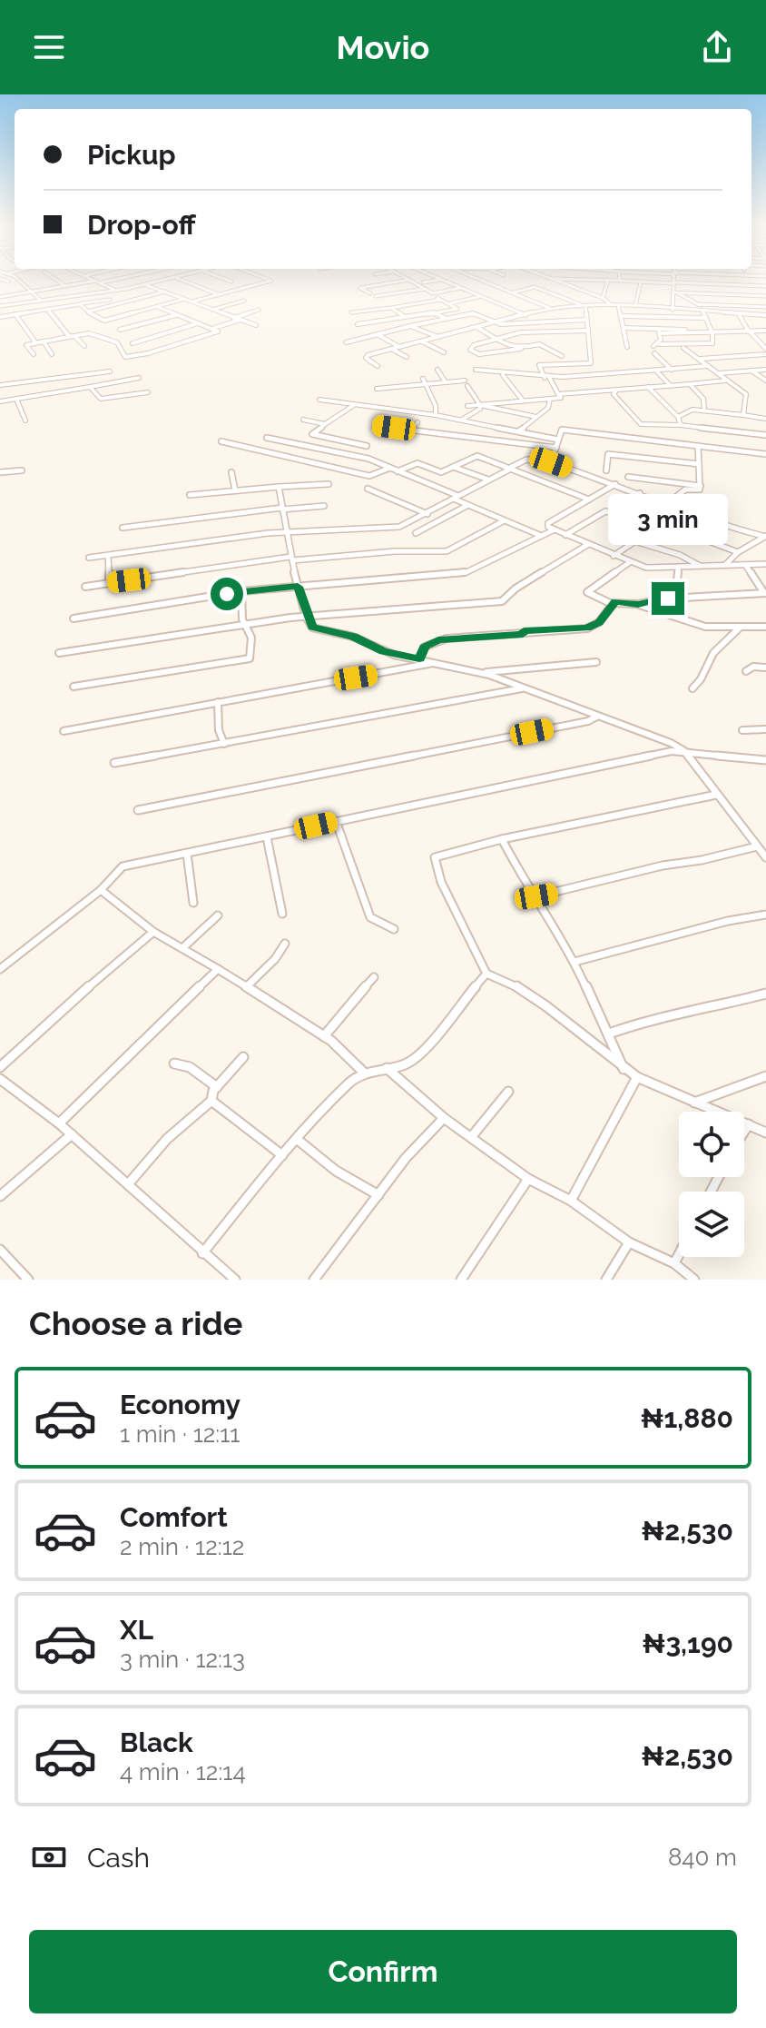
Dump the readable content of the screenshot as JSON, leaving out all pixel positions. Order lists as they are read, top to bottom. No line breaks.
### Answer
{"page":{"header":"Movio","banner":["Pickup","Drop-off"],"bubble":"3 min","heading":"Choose a ride","list":[{"name":"Economy","note":"1 min · 12:11","value":"₦1,880"},{"name":"Comfort","note":"2 min · 12:12","value":"₦2,530"},{"name":"XL","note":"3 min · 12:13","value":"₦3,190"},{"name":"Black","note":"4 min · 12:14","value":"₦2,530"}],"pay":["Cash","840 m"],"buttons":"Confirm"}}
